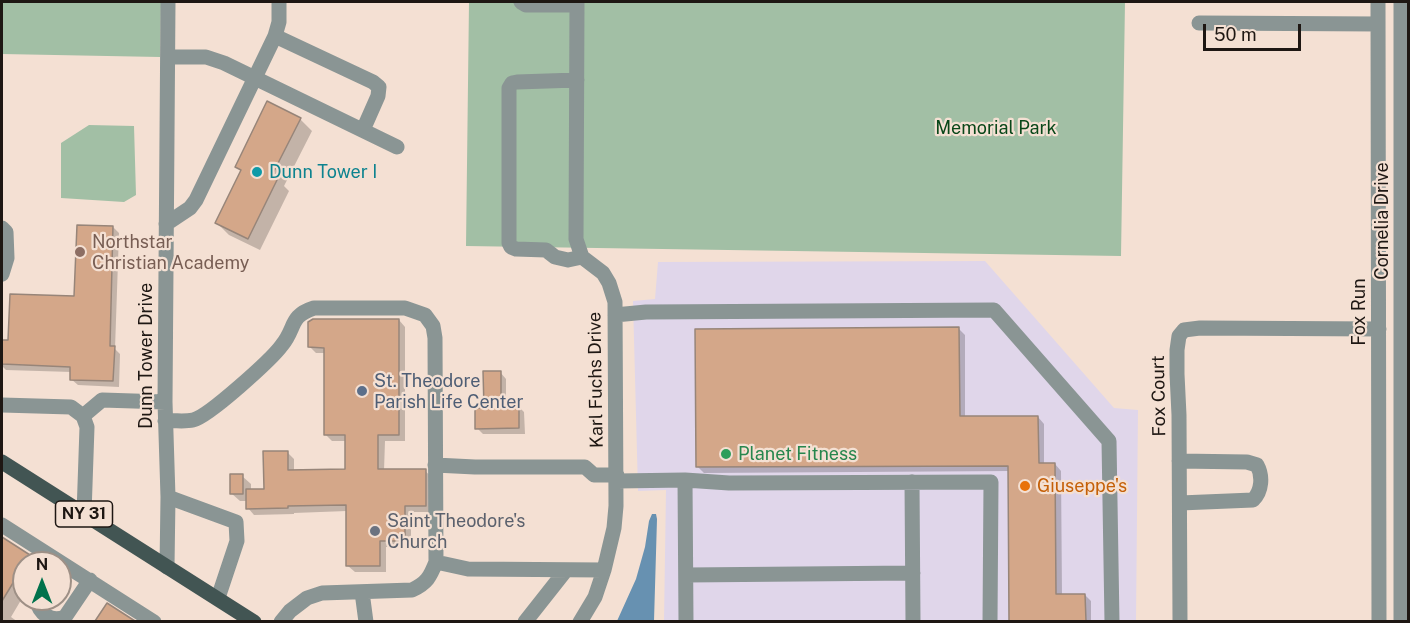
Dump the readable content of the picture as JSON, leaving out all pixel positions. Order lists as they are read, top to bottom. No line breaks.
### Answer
{"streets":{"main road":["NY 31"],"street":["Cornelia Drive","Fox Run","Dunn Tower Drive","Karl Fuchs Drive","Fox Court"]},"crossings":[["Fox Run","Fox Court"],["Dunn Tower Drive","NY 31"]],"parks":["Memorial Park"],"places":["Dunn Tower I","Northstar Christian Academy","St. Theodore Parish Life Center","Planet Fitness","Giuseppe's","Saint Theodore's Church"],"scale_bar":"50 m","north":"top"}
